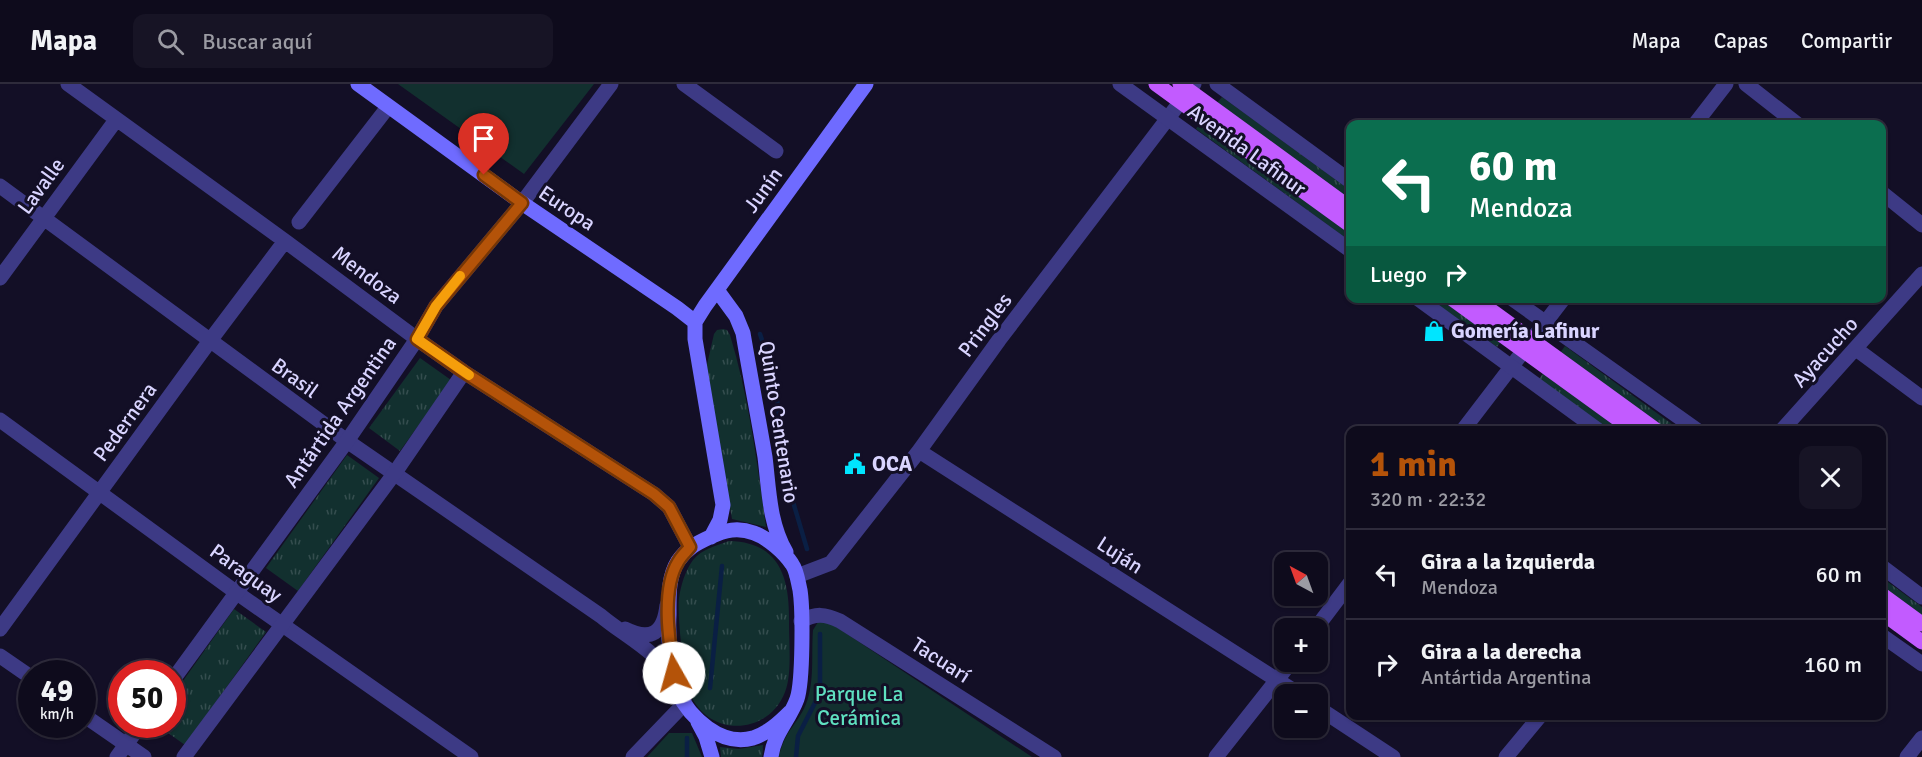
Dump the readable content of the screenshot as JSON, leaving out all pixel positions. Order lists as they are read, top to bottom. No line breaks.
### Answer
{"streets":{"main road":["Avenida Lafinur","Junín","Europa","Quinto Centenario"],"street":["Lavalle","Mendoza","Pringles","Ayacucho","Brasil","Antártida Argentina","Pedernera","Luján","Paraguay","Tacuarí"]},"crossings":[["Avenida Lafinur","Pringles"],["Lavalle","Mendoza"],["Lavalle","Brasil"],["Junín","Europa"],["Junín","Quinto Centenario"],["Europa","Antártida Argentina"],["Mendoza","Pringles"],["Mendoza","Brasil"],["Mendoza","Antártida Argentina"],["Mendoza","Pedernera"],["Mendoza","Quinto Centenario"],["Mendoza","Tacuarí"],["Pringles","Brasil"],["Pringles","Quinto Centenario"],["Pringles","Luján"],["Pringles","Tacuarí"],["Brasil","Antártida Argentina"],["Brasil","Pedernera"],["Brasil","Quinto Centenario"],["Brasil","Tacuarí"],["Antártida Argentina","Paraguay"],["Pedernera","Paraguay"],["Quinto Centenario","Tacuarí"]],"parks":["Parque La Cerámica"],"places":{"shop":["Gomería Lafinur"],"public building":["OCA"]},"north":"top left","page":{"header":"Mapa","search":"Buscar aquí","nav":["Mapa","Capas","Compartir"],"turn":["60 m","Mendoza"],"then":"Luego","heading":["1 min","320 m · 22:32"],"list":[{"name":"Gira a la izquierda","note":"Mendoza","value":"60 m"},{"name":"Gira a la derecha","note":"Antártida Argentina","value":"160 m"}],"map_buttons":["+","−"],"speed":"49 km/h","limit":"50"}}
